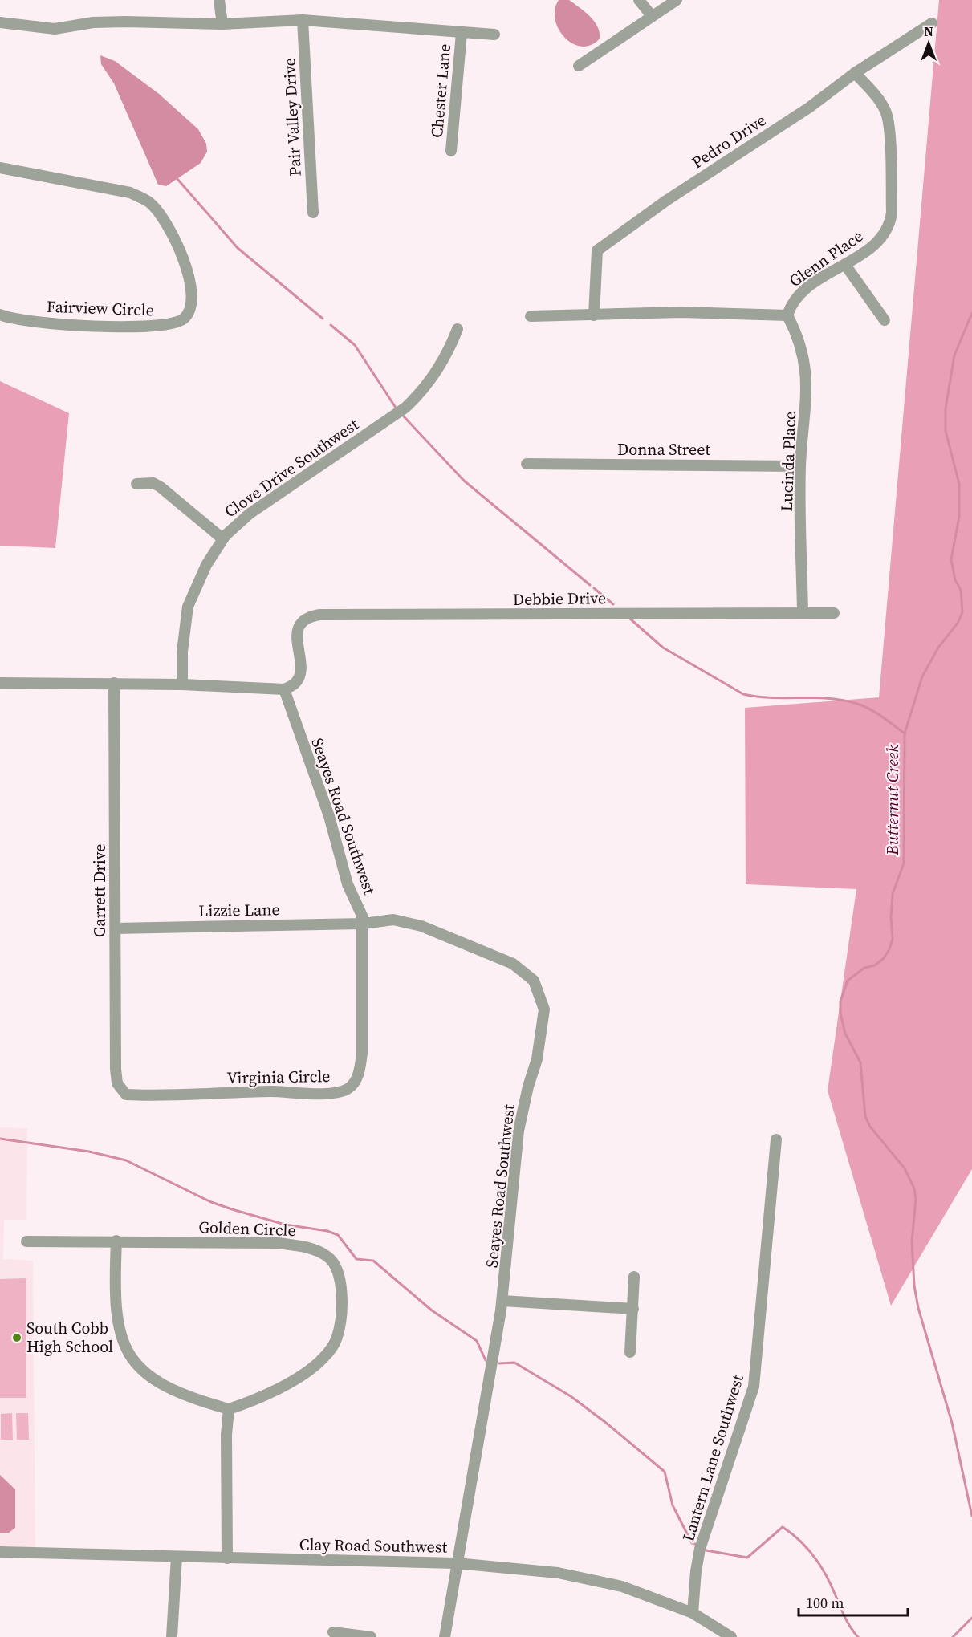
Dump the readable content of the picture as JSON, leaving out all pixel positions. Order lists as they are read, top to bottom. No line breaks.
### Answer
{"streets":{"street":["Chester Lane","Pair Valley Drive","Pedro Drive","Glenn Place","Fairview Circle","Donna Street","Lucinda Place","Clove Drive Southwest","Debbie Drive","Seayes Road Southwest","Garrett Drive","Lizzie Lane","Virginia Circle","Golden Circle","Lantern Lane Southwest","Clay Road Southwest"]},"crossings":[["Pedro Drive","Glenn Place"],["Glenn Place","Lucinda Place"],["Donna Street","Lucinda Place"],["Lucinda Place","Debbie Drive"],["Debbie Drive","Seayes Road Southwest"],["Seayes Road Southwest","Lizzie Lane"],["Seayes Road Southwest","Virginia Circle"],["Seayes Road Southwest","Clay Road Southwest"],["Garrett Drive","Lizzie Lane"],["Garrett Drive","Virginia Circle"],["Lizzie Lane","Virginia Circle"],["Lantern Lane Southwest","Clay Road Southwest"]],"water":["Butternut Creek"],"places":["South Cobb High School"],"scale_bar":"100 m","north":"top"}
